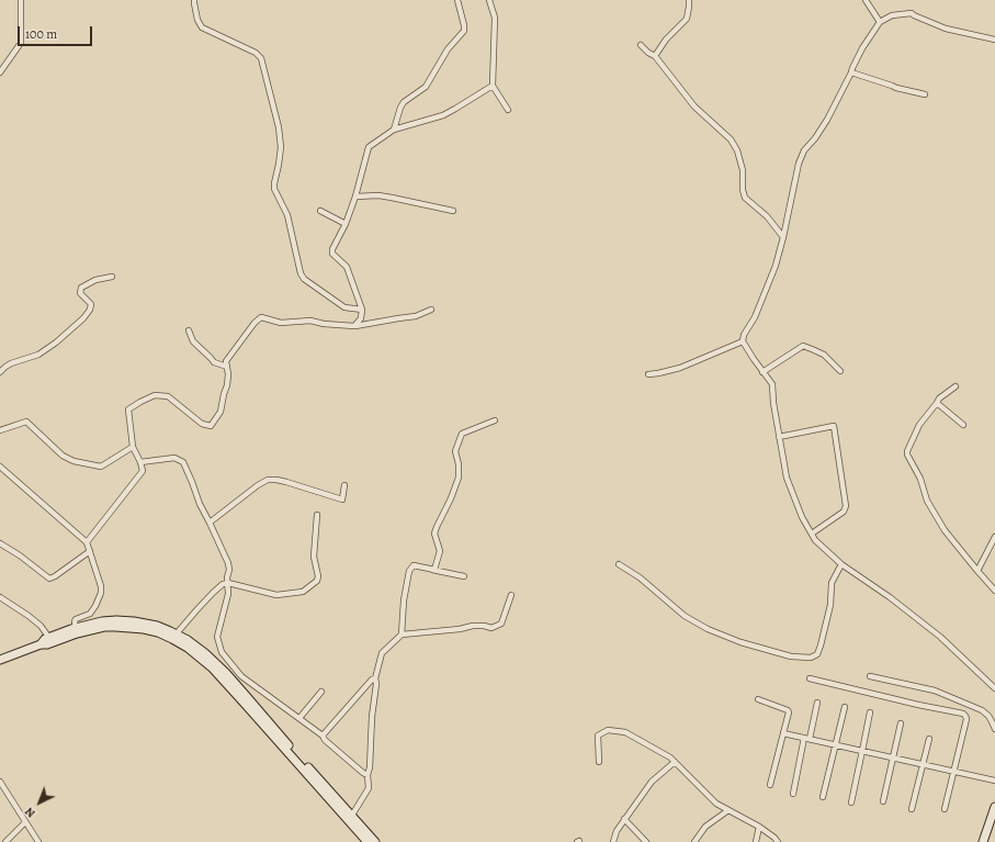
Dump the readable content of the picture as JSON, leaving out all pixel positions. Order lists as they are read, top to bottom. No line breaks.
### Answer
{"scale_bar":"100 m","north":"bottom left"}
